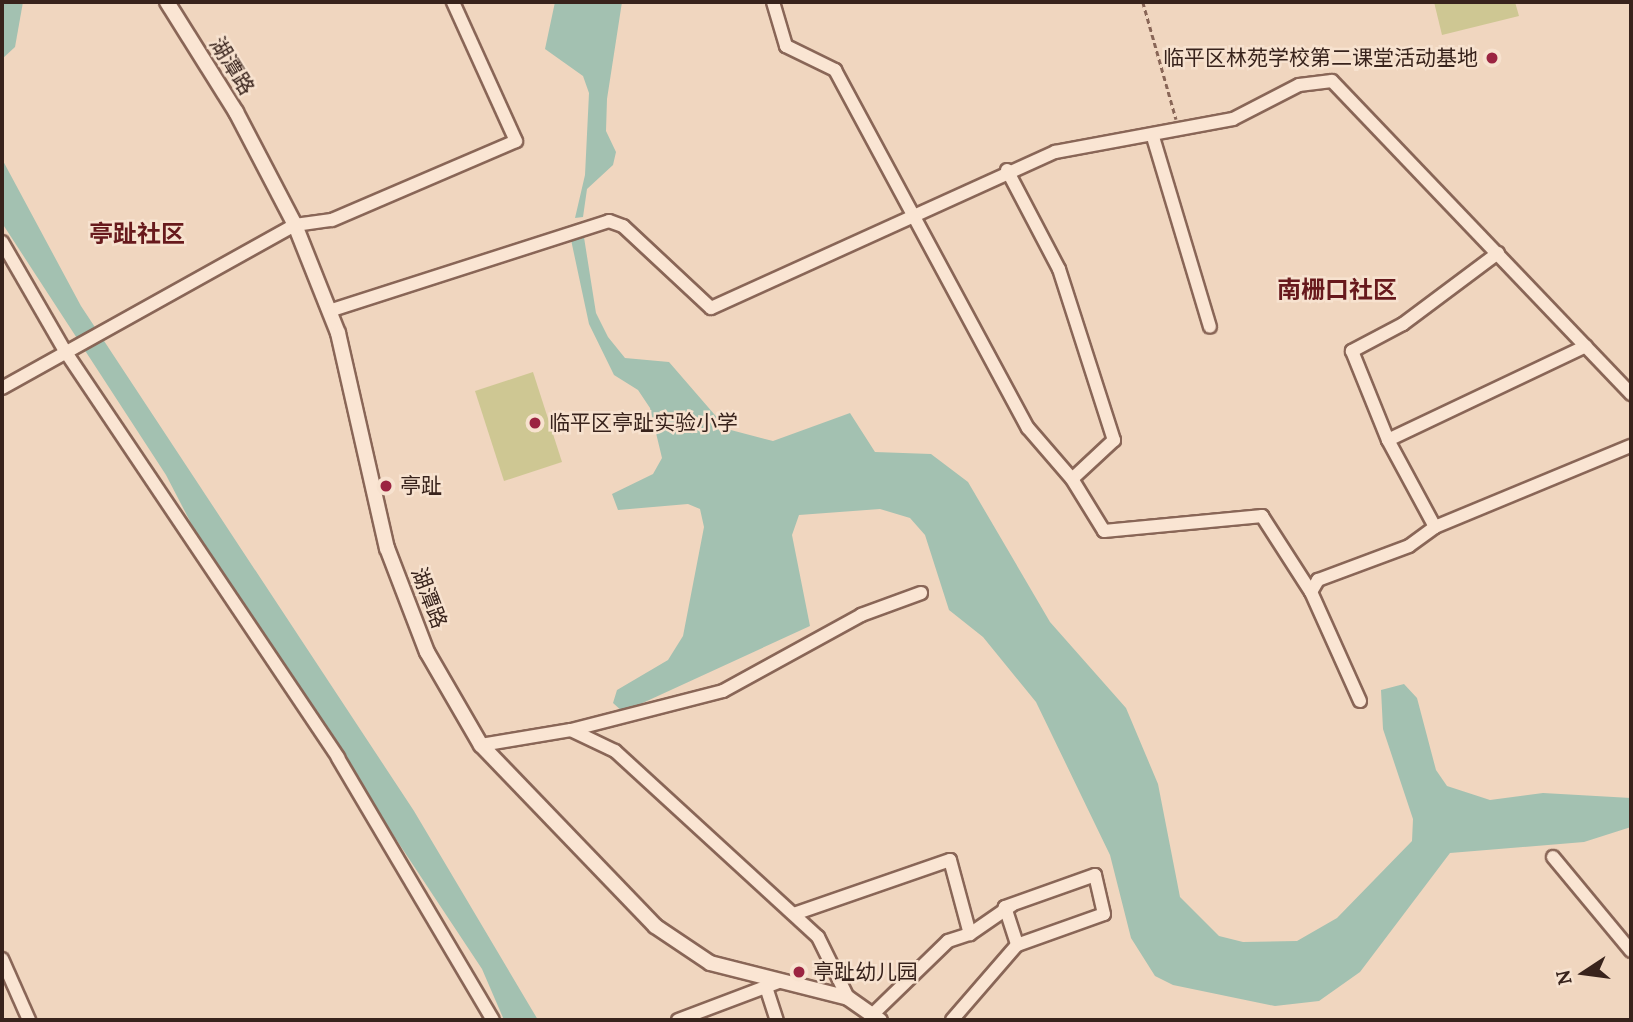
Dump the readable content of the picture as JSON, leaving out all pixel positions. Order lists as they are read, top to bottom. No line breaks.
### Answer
{"streets":{"street":["湖潭路"]},"districts":["亭趾社区","南栅口社区"],"places":["临平区林苑学校第二课堂活动基地","临平区亭趾实验小学","亭趾","亭趾幼儿园"],"north":"left"}
